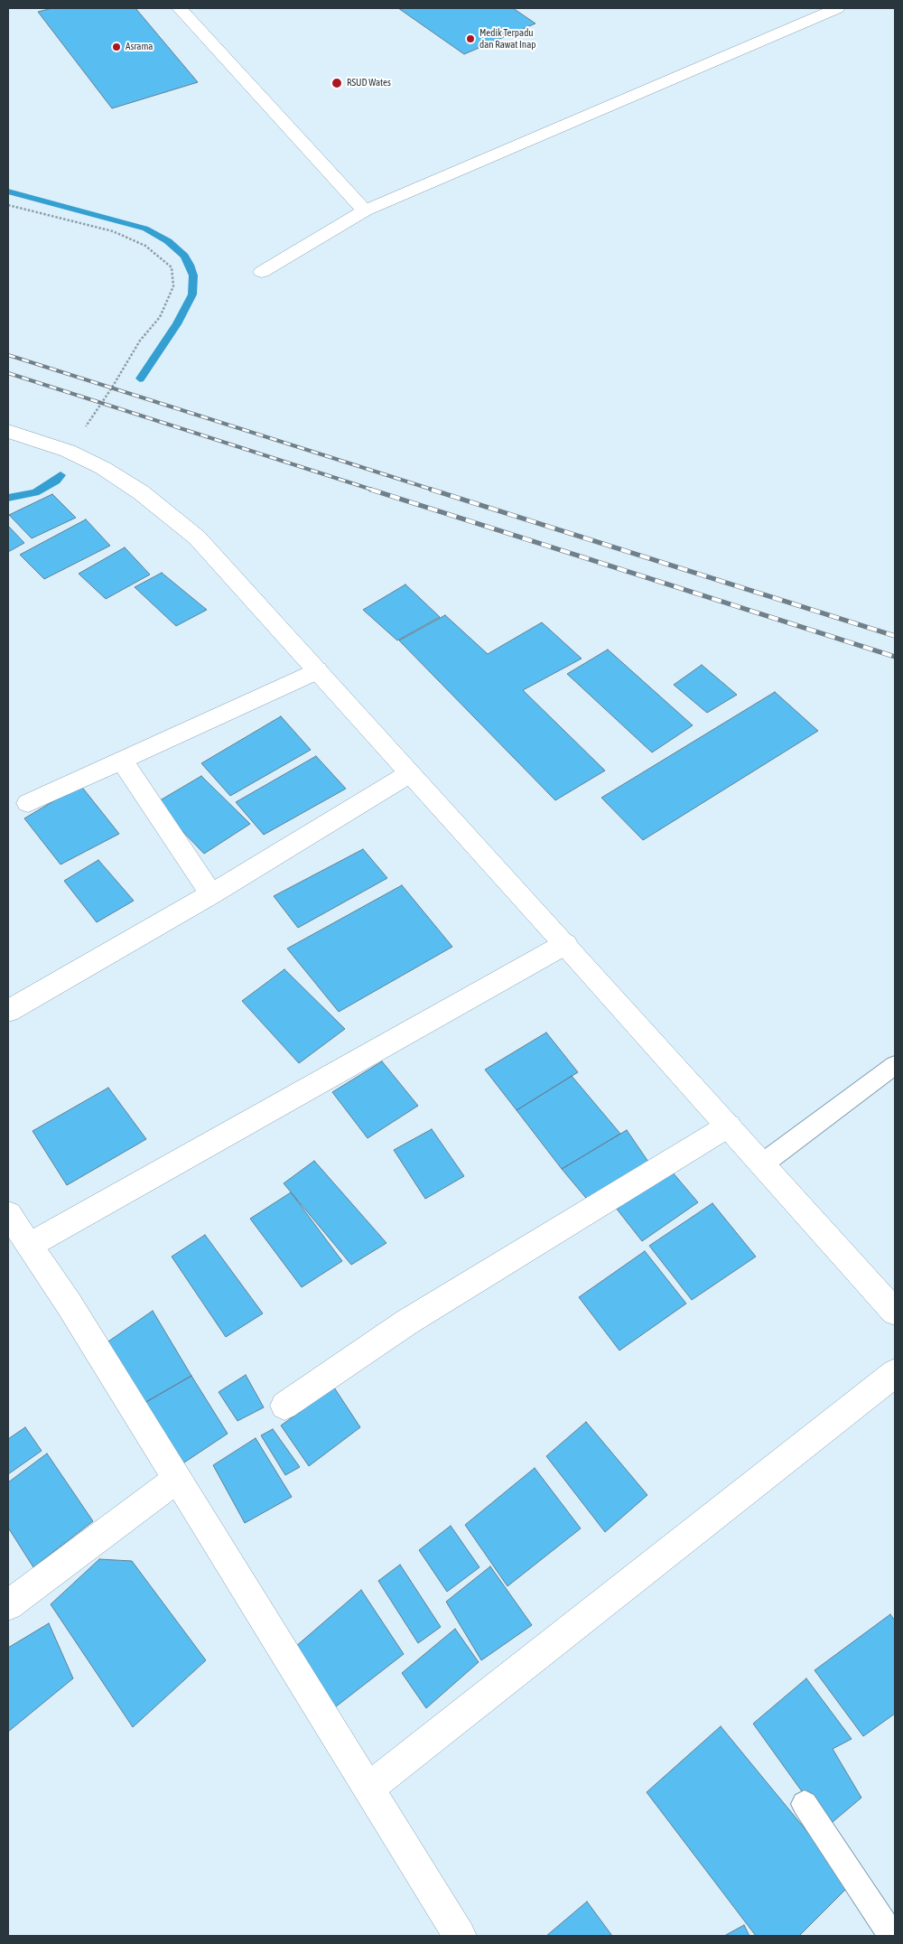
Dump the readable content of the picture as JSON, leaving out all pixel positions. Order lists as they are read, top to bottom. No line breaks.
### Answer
{"places":["Medik Terpadu dan Rawat Inap","Asrama","RSUD Wates"]}
